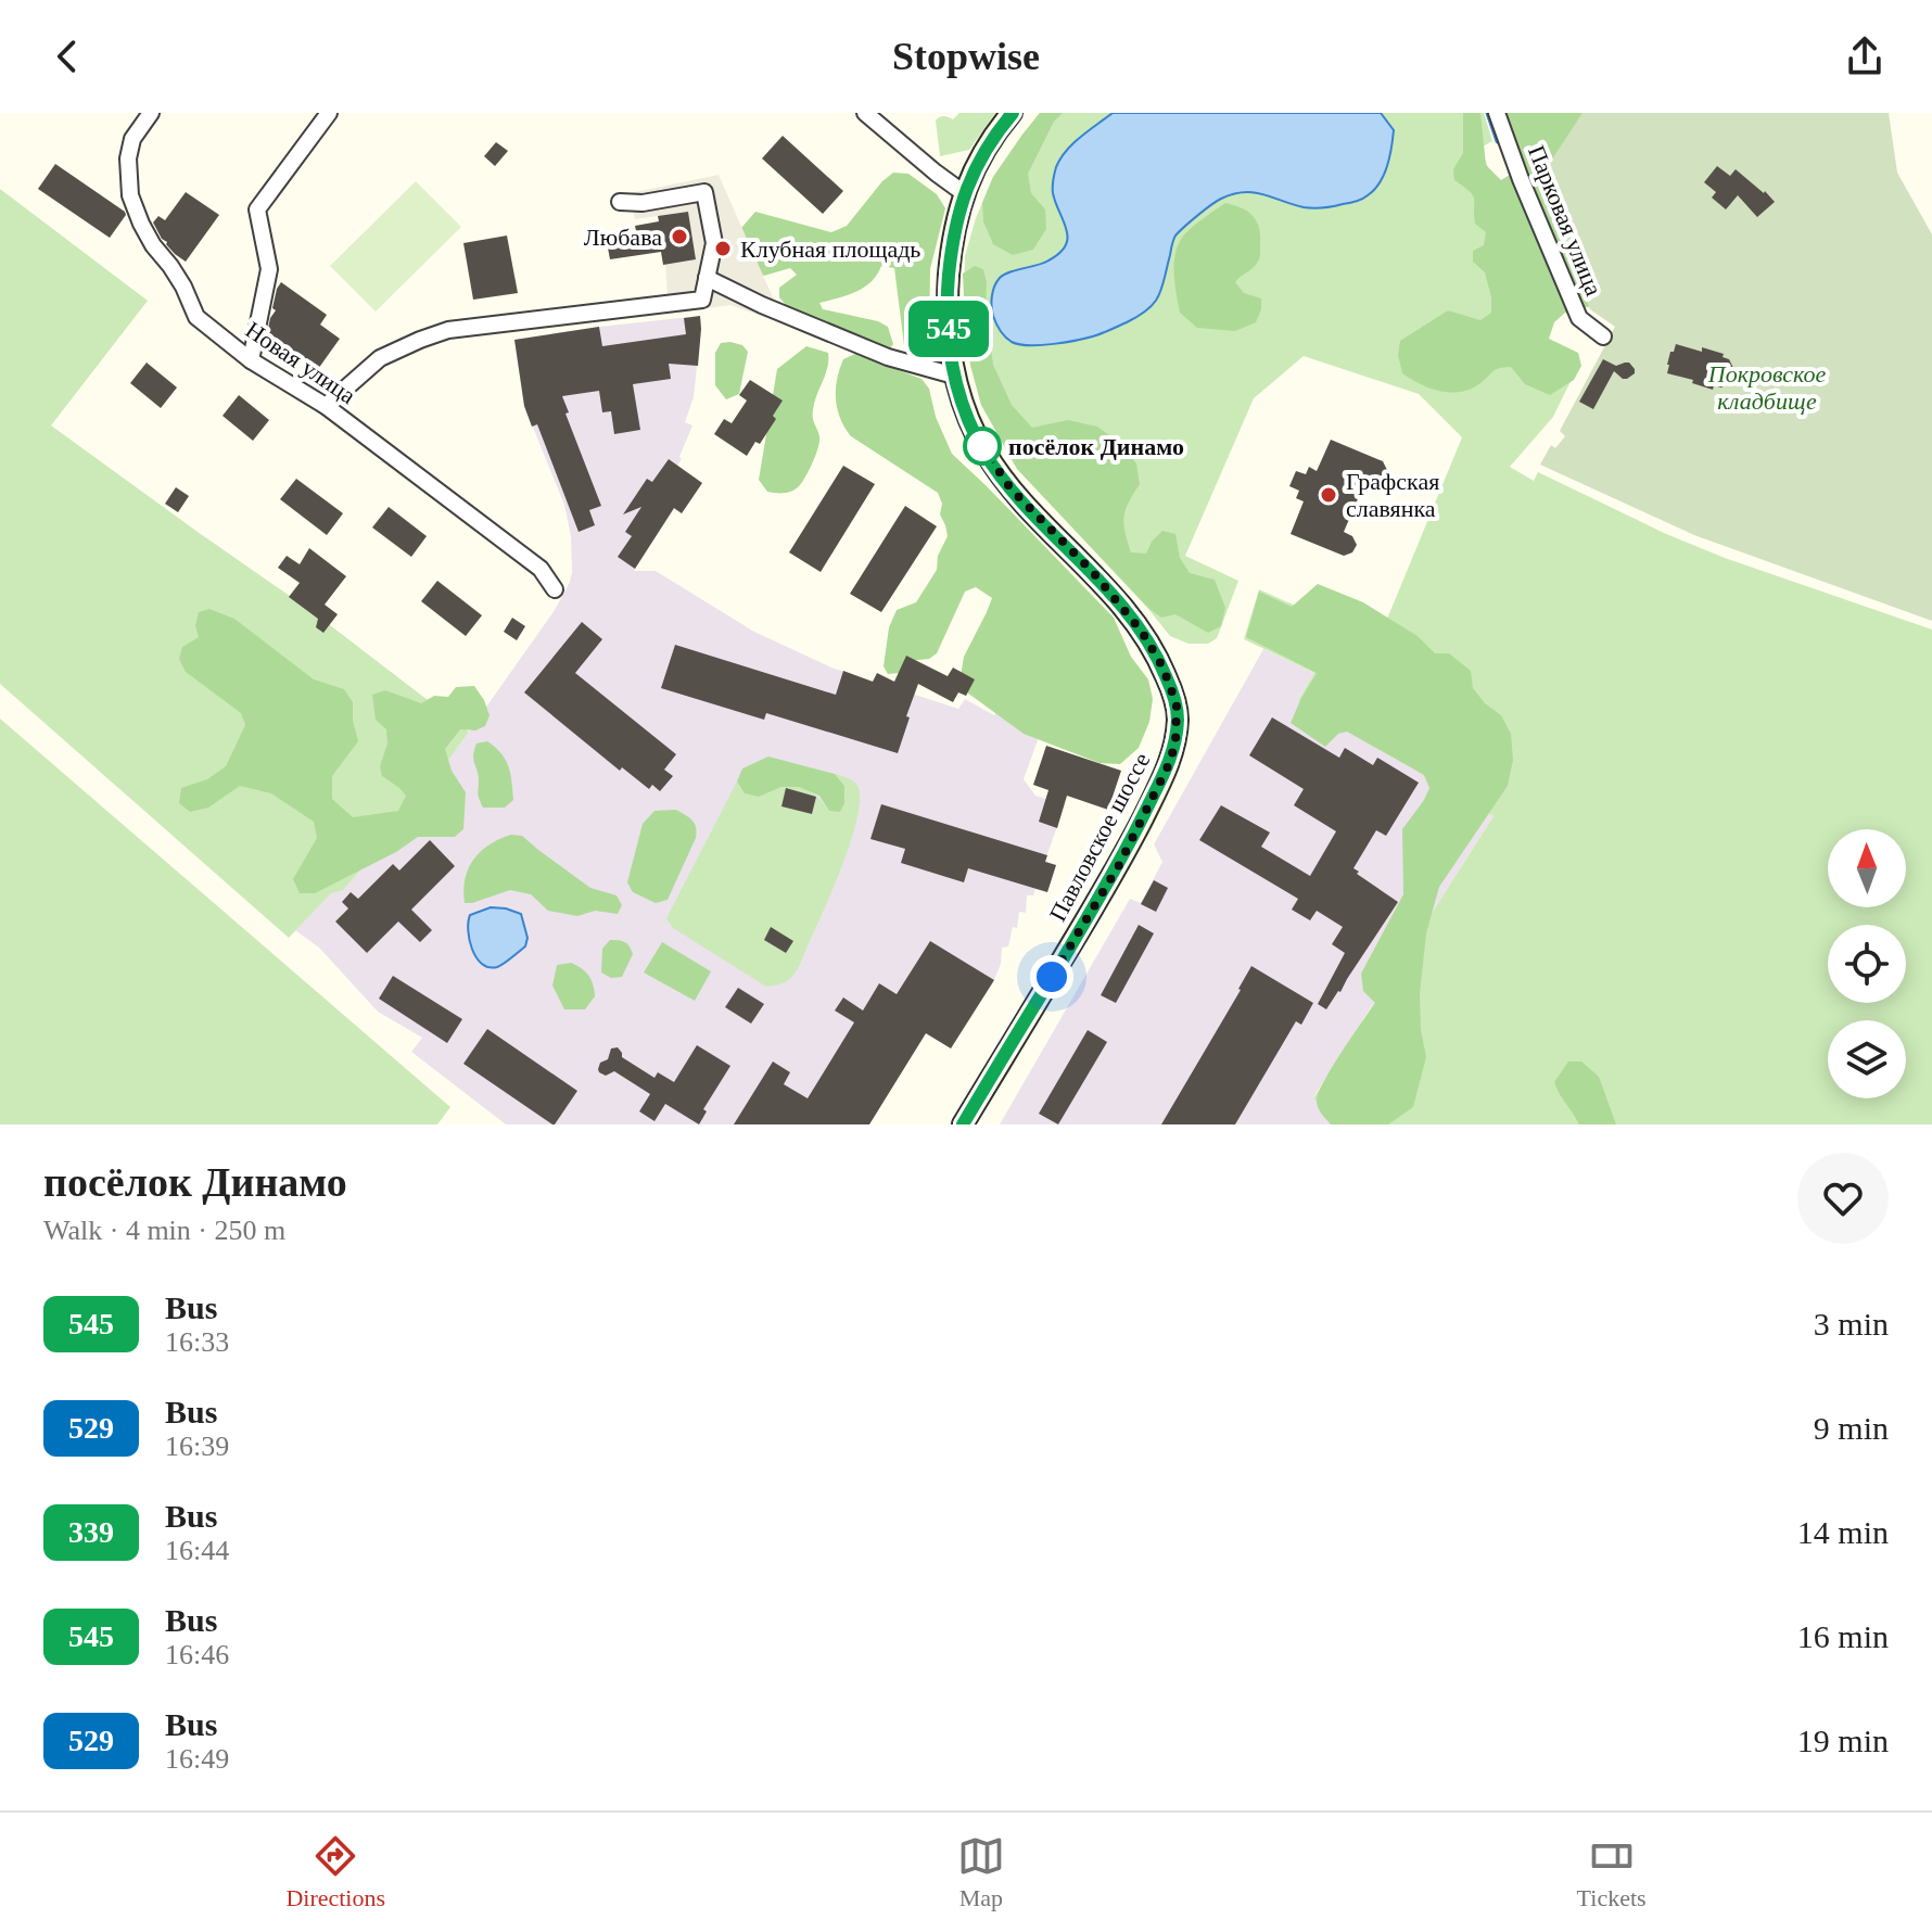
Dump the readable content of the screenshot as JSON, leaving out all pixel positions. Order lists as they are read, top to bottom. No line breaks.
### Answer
{"streets":{"main road":["Павловское шоссе"],"street":["Парковая улица","Новая улица"]},"parks":["Покровское кладбище"],"places":["Любава","Клубная площадь","посёлок Динамо","Графская славянка"],"lines":["bus line 545"],"north":"top","page":{"header":"Stopwise","on_map":"545","heading":["посёлок Динамо","Walk · 4 min · 250 m"],"list":[{"mark":"545","name":"Bus","note":"16:33","value":"3 min"},{"mark":"529","name":"Bus","note":"16:39","value":"9 min"},{"mark":"339","name":"Bus","note":"16:44","value":"14 min"},{"mark":"545","name":"Bus","note":"16:46","value":"16 min"},{"mark":"529","name":"Bus","note":"16:49","value":"19 min"}],"tabs":["Directions","Map","Tickets"]}}
